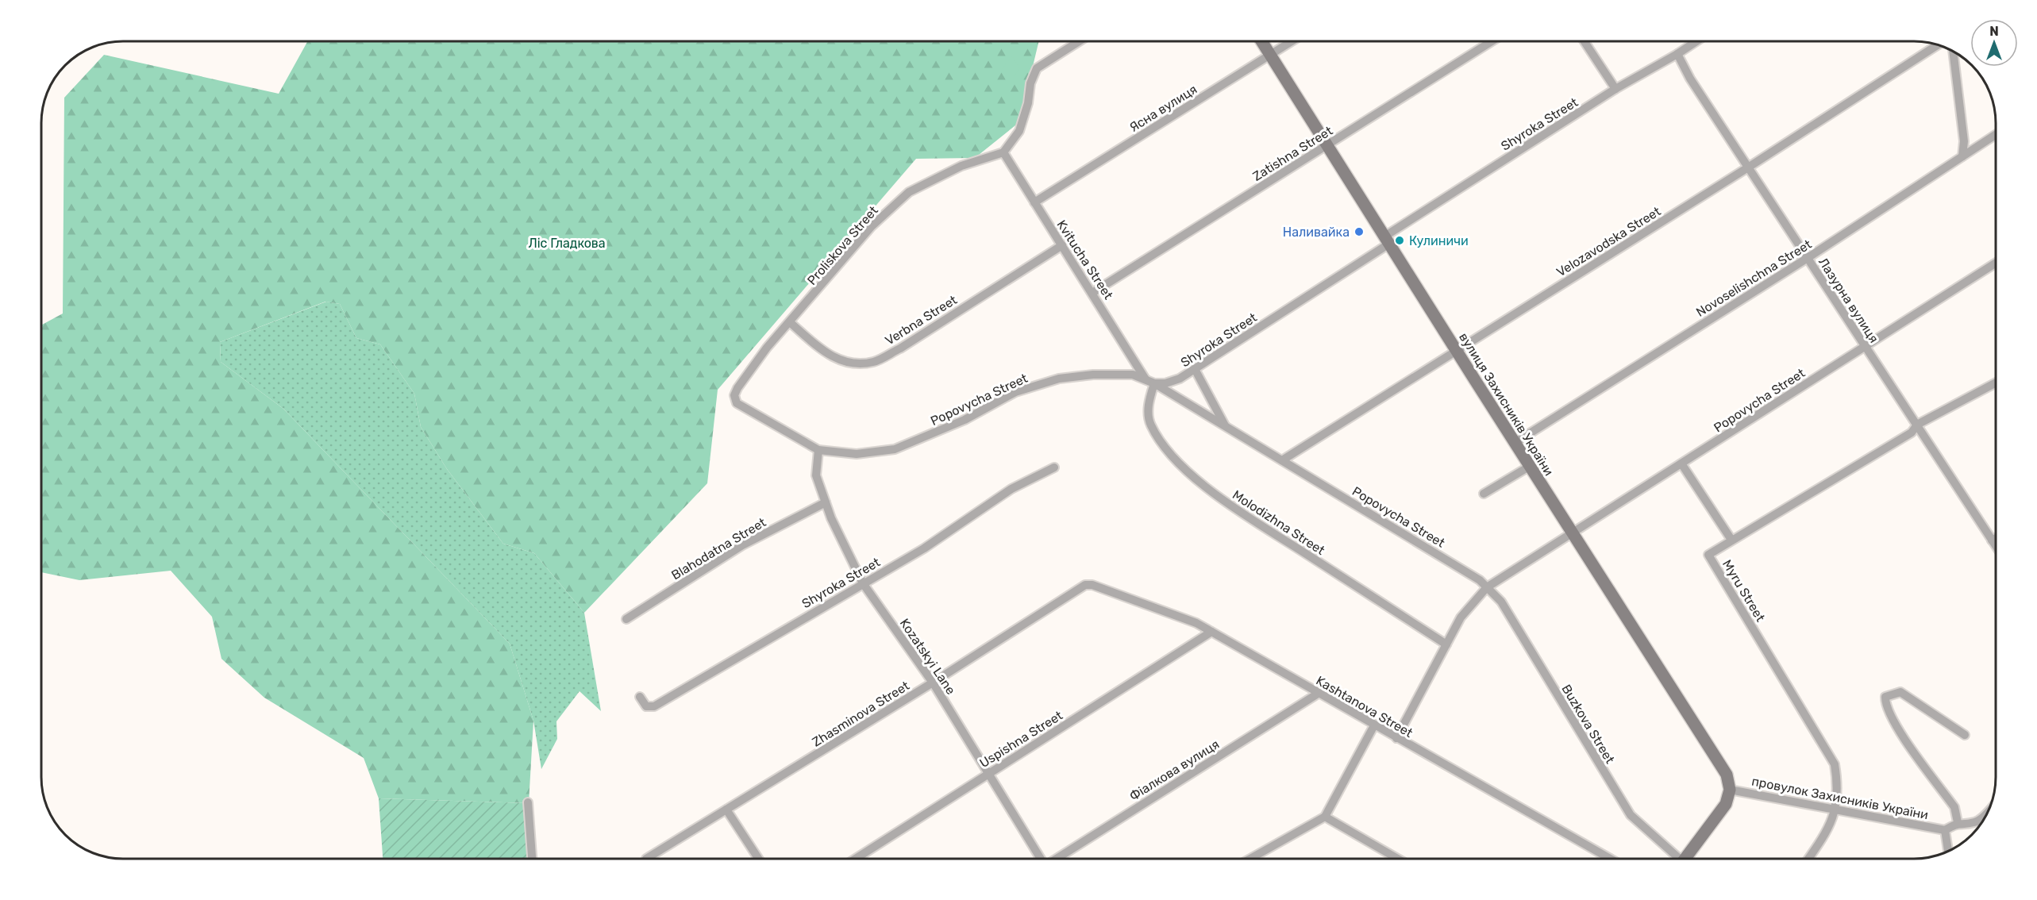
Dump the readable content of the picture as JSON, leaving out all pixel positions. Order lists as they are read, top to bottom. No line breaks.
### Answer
{"streets":{"street":["Ясна вулиця","Shyroka Street","Zatishna Street","Velozavodska Street","Proliskova Street","Kvitucha Street","Novoselishchna Street","Лазурна вулиця","Verbna Street","Popovycha Street","вулиця Захисників України","Molodizhna Street","Blahodatna Street","Myru Street","Kozatskyi Lane","Kashtanova Street","Zhasminova Street","Buzkova Street","Uspishna Street","Фіалкова вулиця","провулок Захисників України"]},"crossings":[["Ясна вулиця","Kvitucha Street"],["Ясна вулиця","вулиця Захисників України"],["Shyroka Street","Kvitucha Street"],["Shyroka Street","Лазурна вулиця"],["Shyroka Street","Popovycha Street"],["Shyroka Street","вулиця Захисників України"],["Shyroka Street","Molodizhna Street"],["Shyroka Street","Kozatskyi Lane"],["Zatishna Street","Kvitucha Street"],["Zatishna Street","вулиця Захисників України"],["Velozavodska Street","Лазурна вулиця"],["Velozavodska Street","Popovycha Street"],["Velozavodska Street","вулиця Захисників України"],["Proliskova Street","Kvitucha Street"],["Proliskova Street","Verbna Street"],["Proliskova Street","Popovycha Street"],["Kvitucha Street","Verbna Street"],["Kvitucha Street","Popovycha Street"],["Kvitucha Street","Molodizhna Street"],["Novoselishchna Street","Лазурна вулиця"],["Novoselishchna Street","вулиця Захисників України"],["Лазурна вулиця","Popovycha Street"],["Лазурна вулиця","Myru Street"],["Popovycha Street","вулиця Захисників України"],["Popovycha Street","Molodizhna Street"],["Popovycha Street","Kozatskyi Lane"],["Popovycha Street","Buzkova Street"],["вулиця Захисників України","провулок Захисників України"],["Blahodatna Street","Kozatskyi Lane"],["Myru Street","провулок Захисників України"],["Kozatskyi Lane","Zhasminova Street"],["Kozatskyi Lane","Uspishna Street"],["Kashtanova Street","Zhasminova Street"],["Kashtanova Street","Uspishna Street"],["Kashtanova Street","Фіалкова вулиця"]],"parks":["Ліс Гладкова"],"places":["Наливайка","Кулиничи"],"north":"top"}
